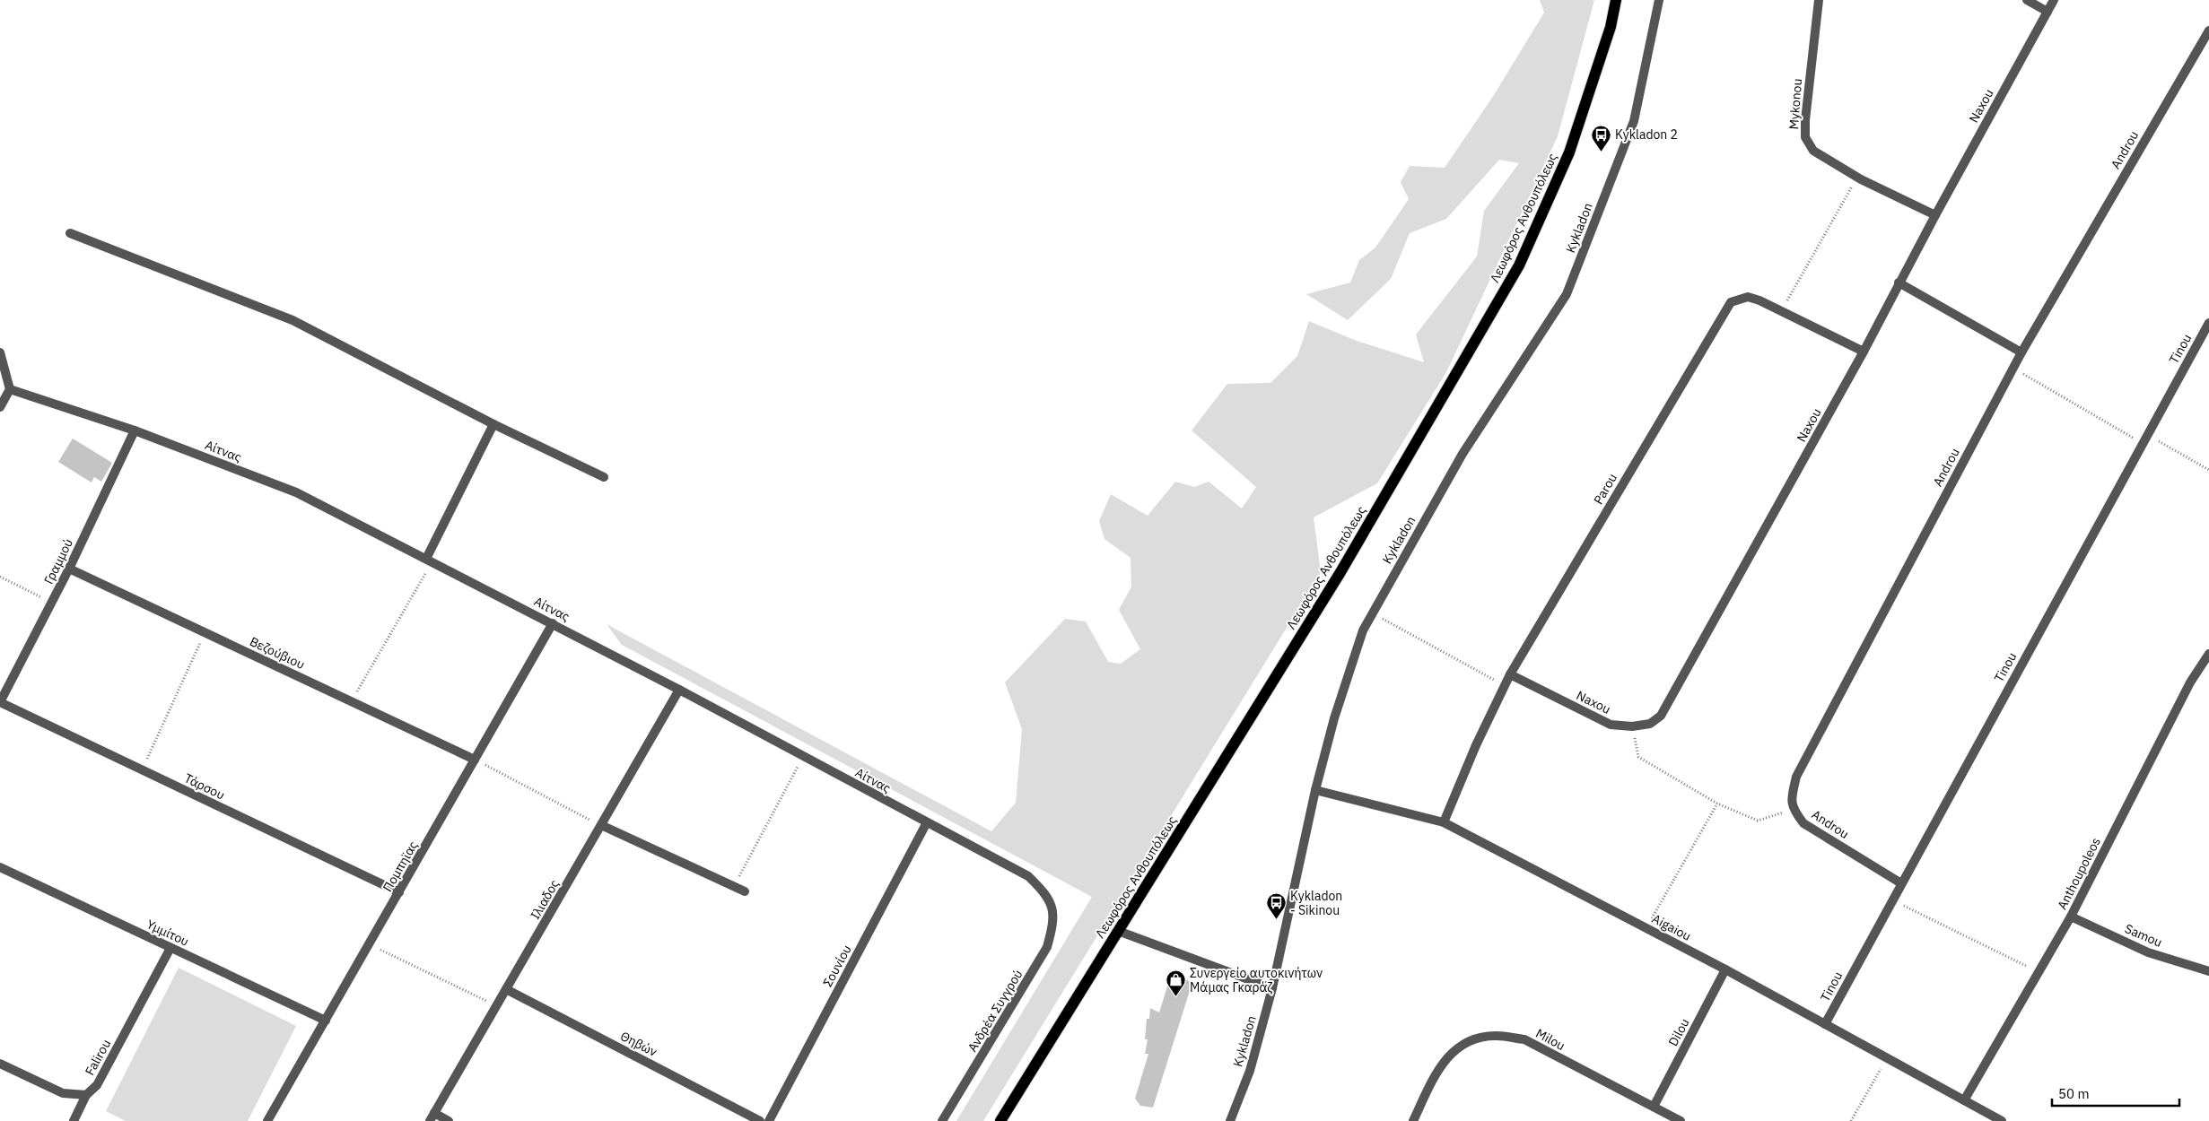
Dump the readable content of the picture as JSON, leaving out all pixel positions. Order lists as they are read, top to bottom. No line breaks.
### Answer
{"streets":{"main road":["Λεωφόρος Ανθουπόλεως"],"street":["Mykonou","Naxou","Androu","Kykladon","Tinou","Αίτνας","Parou","Γραμμού","Βεζούβιου","Τάρσου","Πομπηϊας","Anthoupoleos","Ιλιαδος","Aigaiou","Υμμίτου","Samou","Σουνίου","Ανδρέα Συγγρού","Dilou","Milou","Θηβών","Falirou"]},"crossings":[["Mykonou","Naxou"],["Naxou","Parou"],["Androu","Tinou"],["Kykladon","Aigaiou"],["Tinou","Aigaiou"],["Αίτνας","Γραμμού"],["Αίτνας","Πομπηϊας"],["Αίτνας","Ιλιαδος"],["Αίτνας","Σουνίου"],["Αίτνας","Ανδρέα Συγγρού"],["Parou","Aigaiou"],["Γραμμού","Βεζούβιου"],["Γραμμού","Τάρσου"],["Βεζούβιου","Πομπηϊας"],["Τάρσου","Πομπηϊας"],["Πομπηϊας","Υμμίτου"],["Anthoupoleos","Aigaiou"],["Anthoupoleos","Samou"],["Ιλιαδος","Θηβών"],["Aigaiou","Dilou"],["Υμμίτου","Falirou"],["Dilou","Milou"]],"places":{"bus stop":["Kykladon 2","Kykladon - Sikinou"],"shop":["Συνεργείο αυτοκινήτων Μάμας Γκαράζ"]},"scale_bar":"50 m"}
